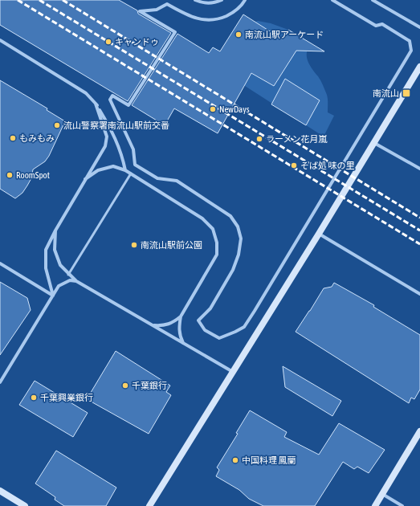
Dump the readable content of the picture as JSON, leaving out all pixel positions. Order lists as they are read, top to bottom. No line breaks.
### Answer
{"places":{"other":["南流山駅アーケード","キャンドゥ","NewDays","流山警察署南流山駅前交番","もみもみ","ラーメン花月嵐","そば処 味の里","RoomSpot","南流山駅前公園","千葉銀行","千葉興業銀行","中国料理 鳳蘭"],"transit":["南流山"]}}
